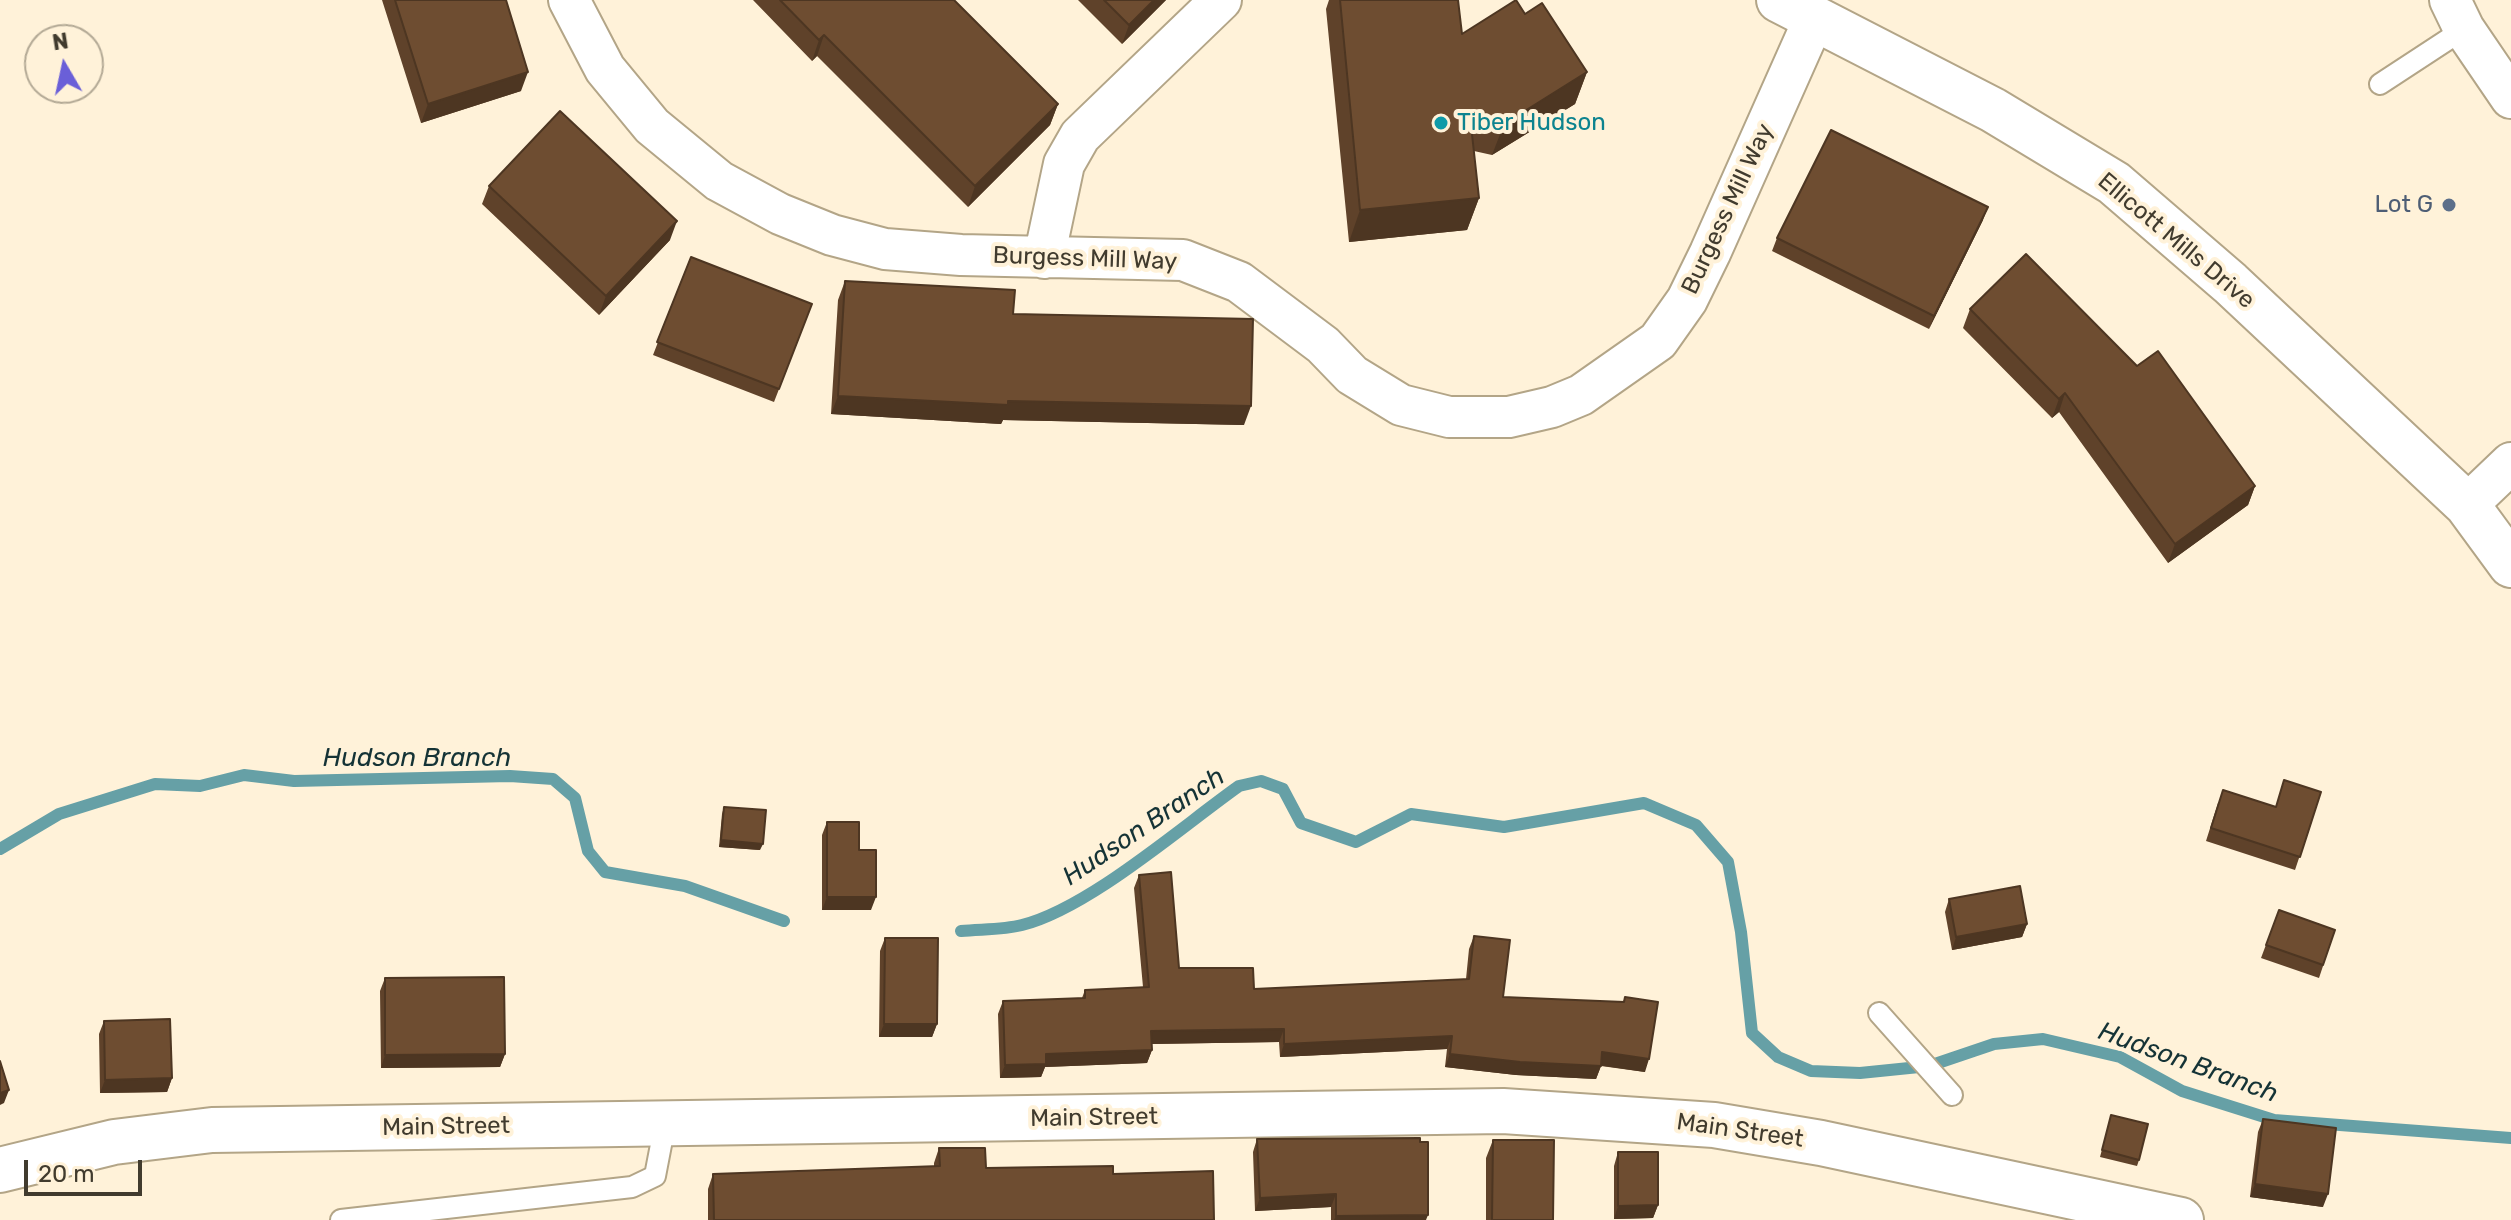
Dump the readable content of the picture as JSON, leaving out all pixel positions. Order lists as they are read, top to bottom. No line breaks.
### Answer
{"streets":{"main road":["Ellicott Mills Drive","Main Street"],"street":["Burgess Mill Way"]},"crossings":[["Burgess Mill Way","Ellicott Mills Drive"]],"water":["Hudson Branch"],"places":["Tiber Hudson","Lot G"],"scale_bar":"20 m","north":"top"}
